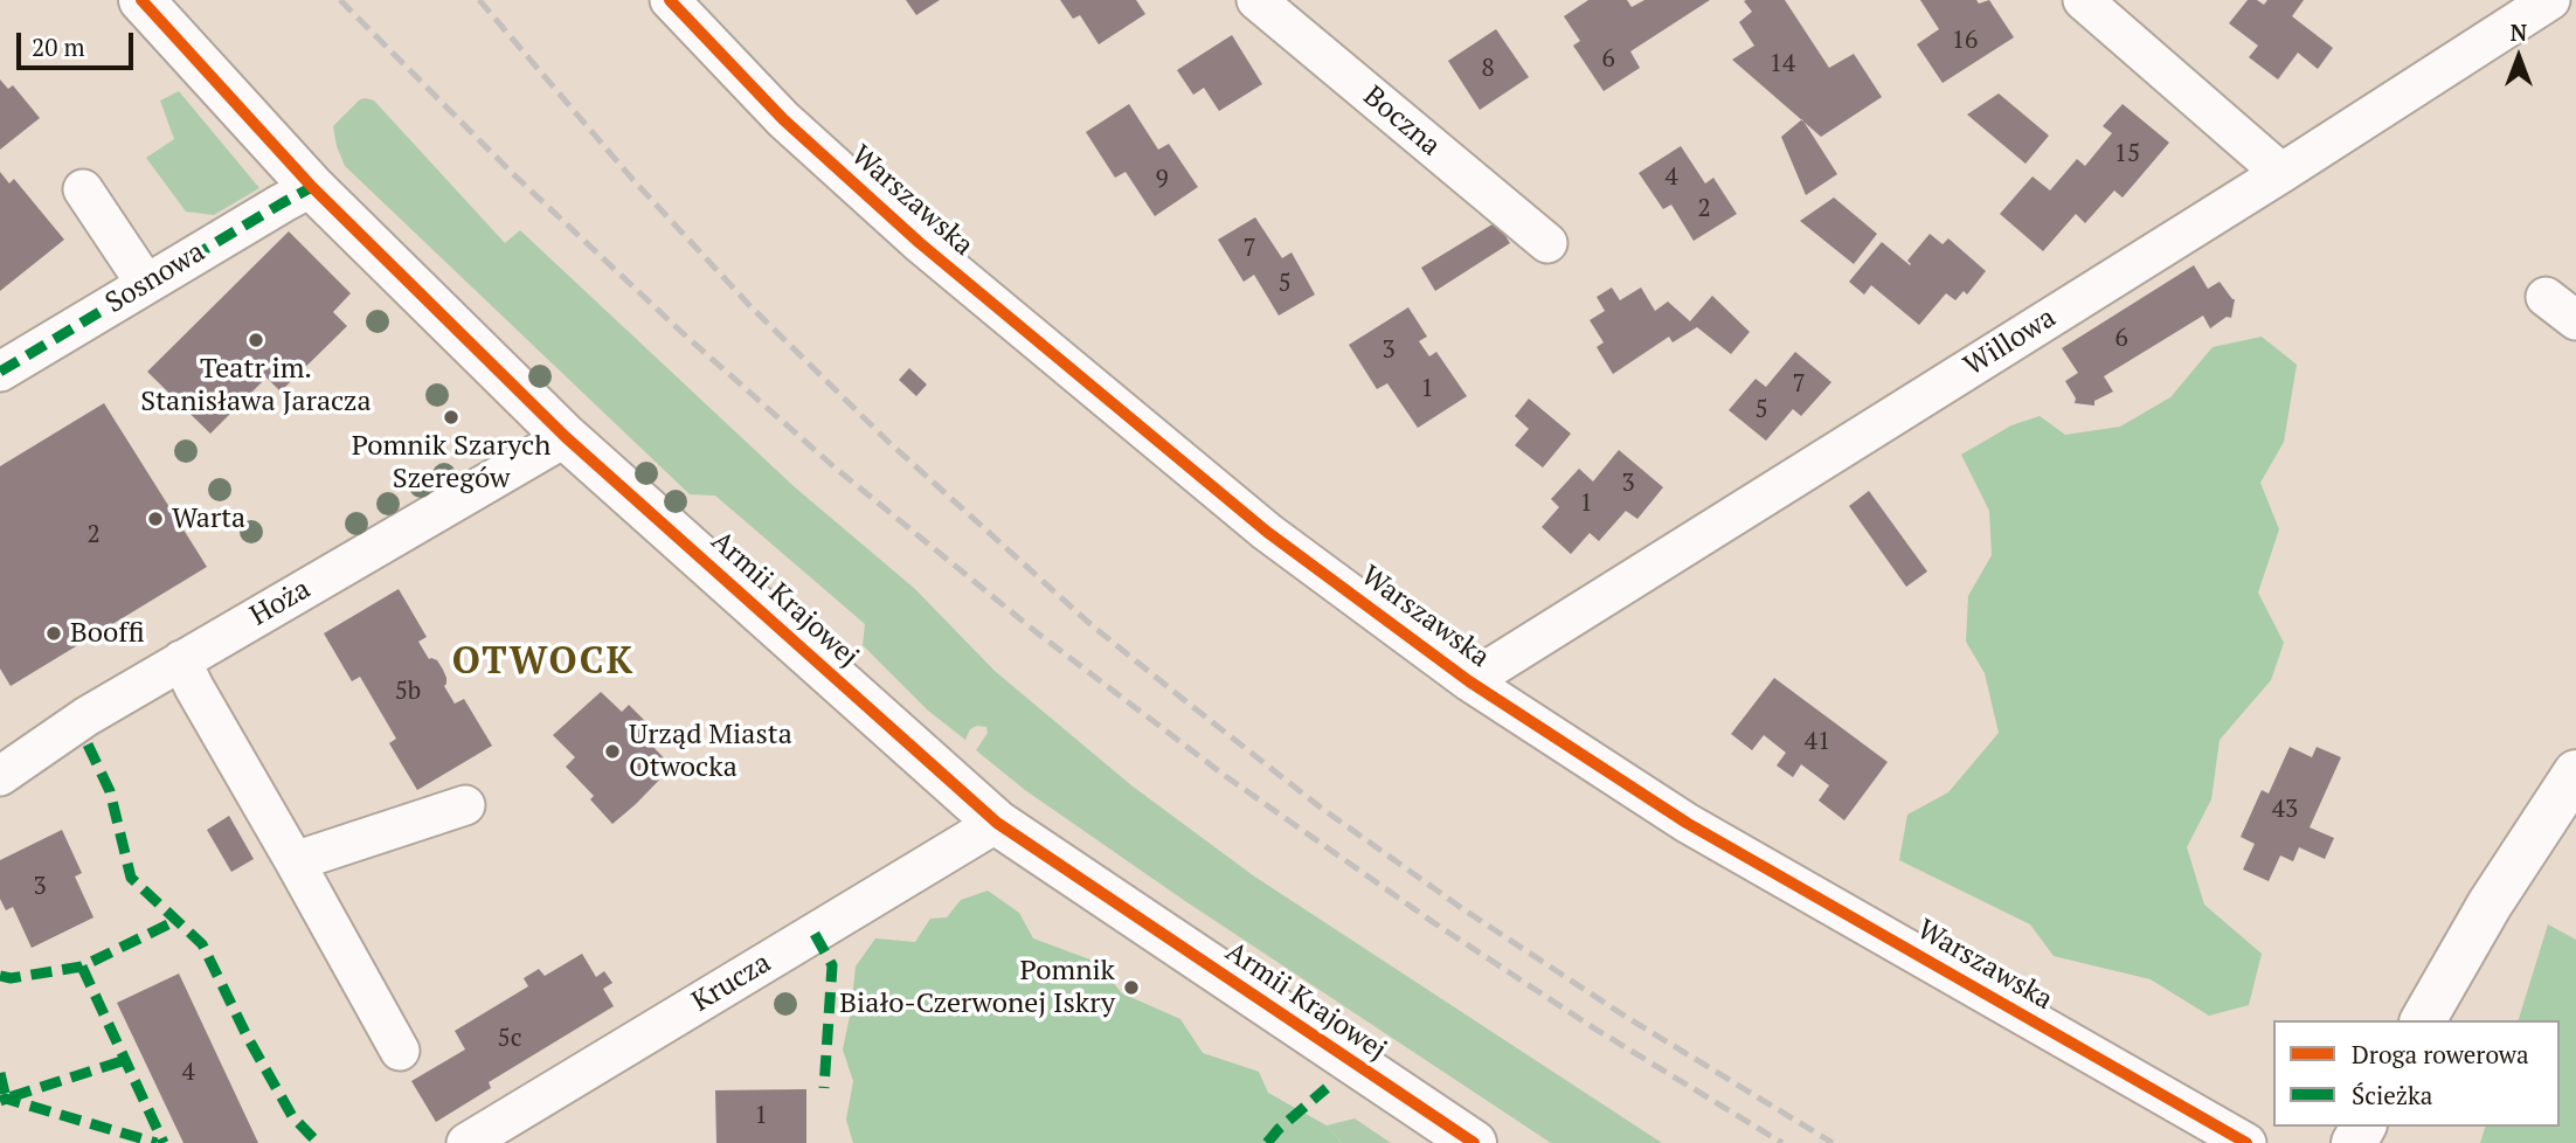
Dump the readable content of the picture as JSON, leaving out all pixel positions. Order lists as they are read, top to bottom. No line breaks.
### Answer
{"streets":{"main road":["Armii Krajowej"],"street":["Boczna","Warszawska","Sosnowa","Willowa","Hoża","Krucza"]},"crossings":[["Warszawska","Willowa"],["Sosnowa","Armii Krajowej"],["Armii Krajowej","Hoża"],["Armii Krajowej","Krucza"]],"districts":["OTWOCK"],"places":["Teatr im. Stanisława Jaracza","Pomnik Szarych Szeregów","Warta","Booffi","Urząd Miasta Otwocka","Pomnik Biało-Czerwonej Iskry"],"house_numbers":["16","6","14","8","15","4","9","2","7","5","6","3","7","1","5","3","1","2","5b","41","43","3","5c","4","1"],"legend":["Droga rowerowa","Ścieżka"],"scale_bar":"20 m","north":"top"}
